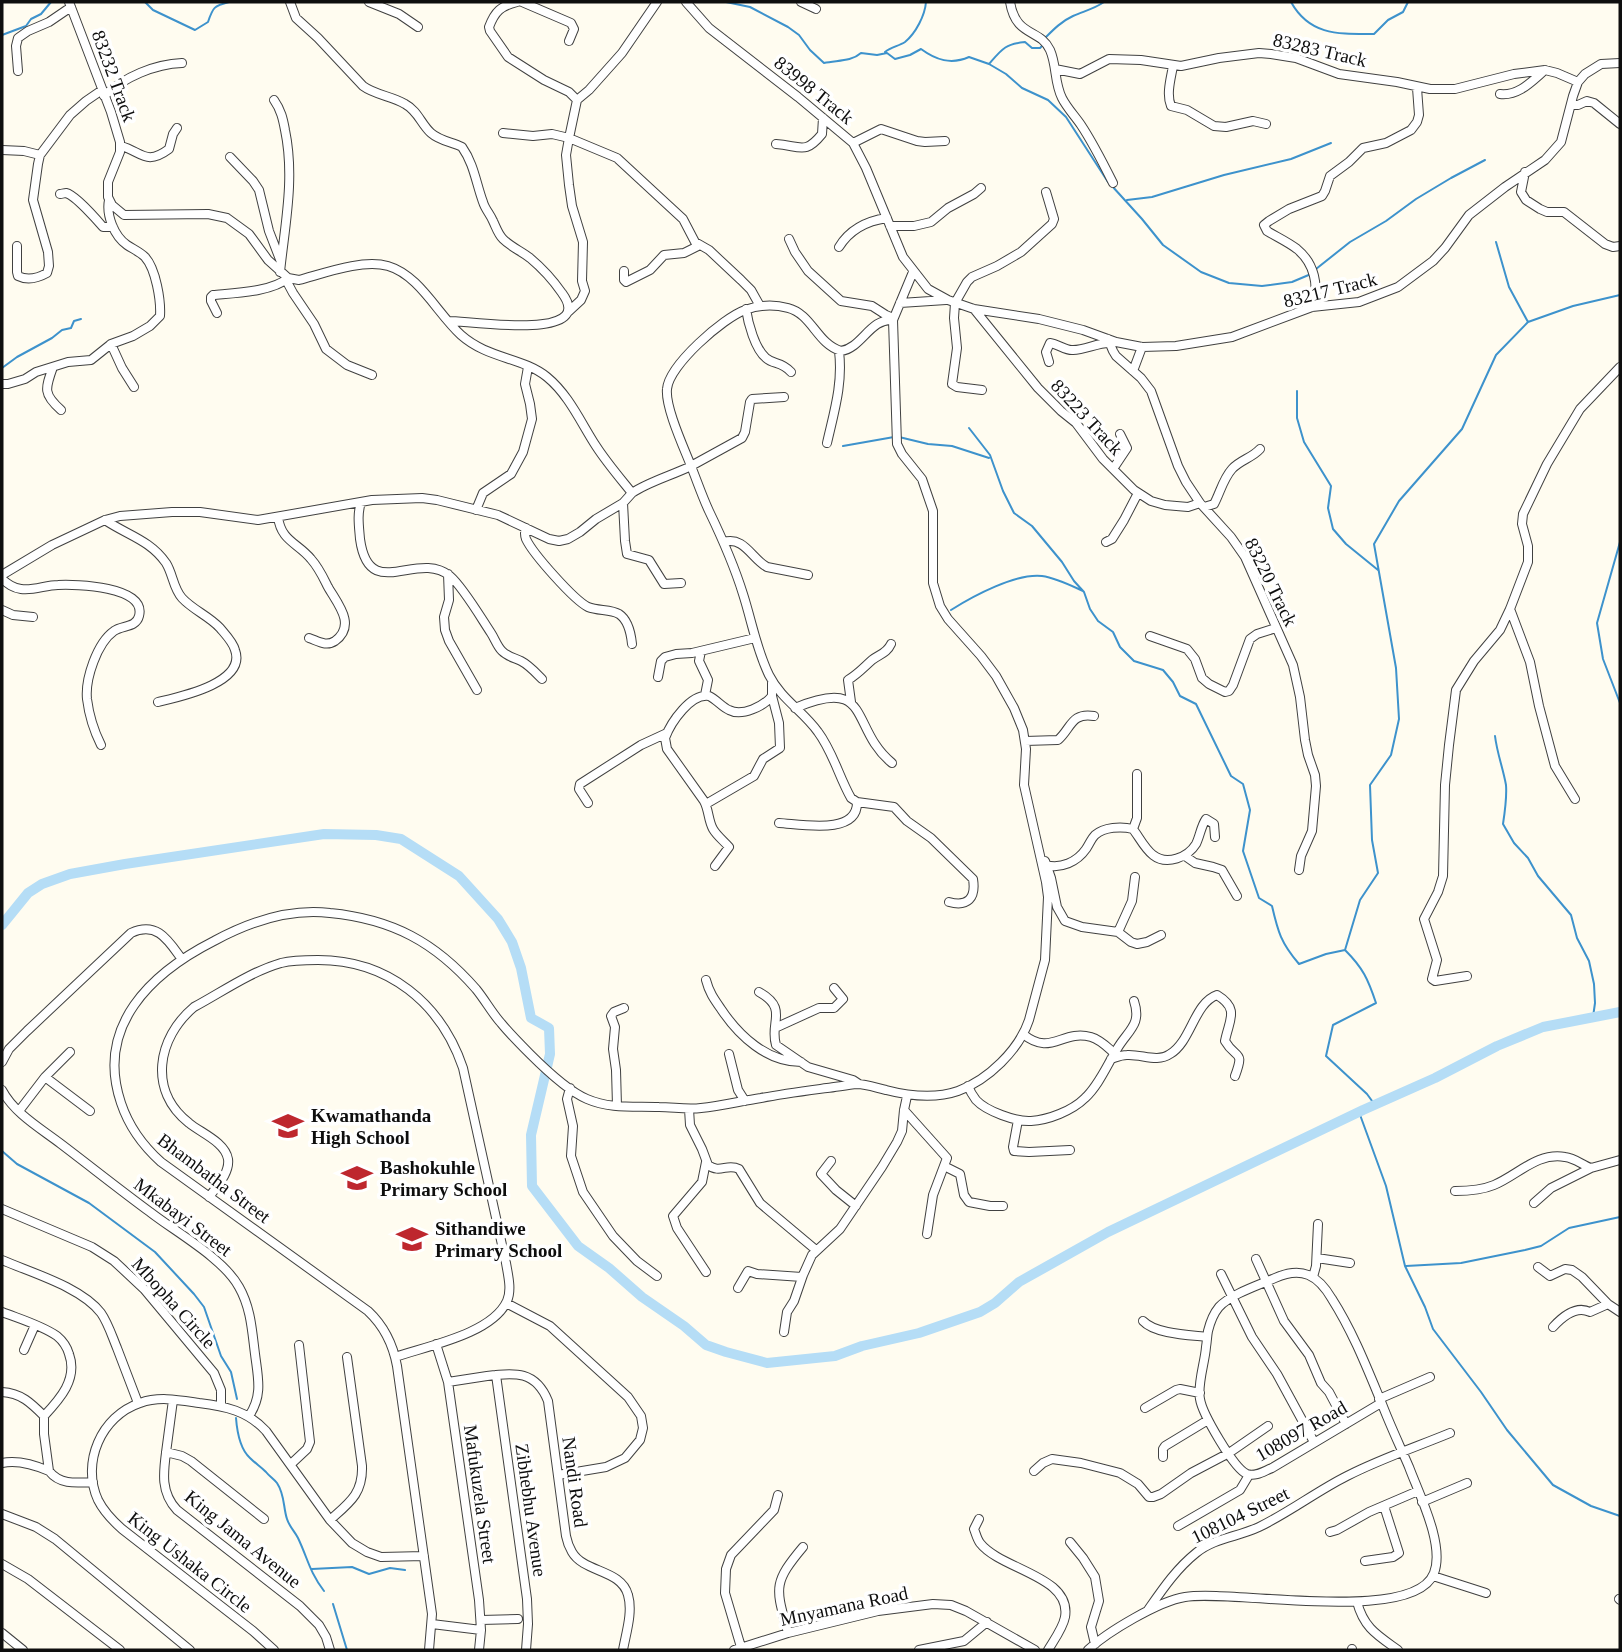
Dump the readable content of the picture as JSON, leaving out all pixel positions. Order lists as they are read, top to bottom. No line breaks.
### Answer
{"streets":{"street":["83283 Track","83232 Track","83998 Track","83217 Track","83223 Track","83220 Track","Bhambatha Street","Mkabayi Street","Mbopha Circle","108097 Road","Nandi Road","Mafukuzela Street","Zibhebhu Avenue","108104 Street","King Jama Avenue","King Ushaka Circle","Mnyamana Road"]},"crossings":[["83283 Track","83217 Track"],["83998 Track","83217 Track"],["83217 Track","83223 Track"],["83217 Track","83220 Track"],["83223 Track","83220 Track"],["Nandi Road","Mafukuzela Street"],["Nandi Road","Zibhebhu Avenue"]],"places":{"school or university":["Kwamathanda High School","Bashokuhle Primary School","Sithandiwe Primary School"]}}
